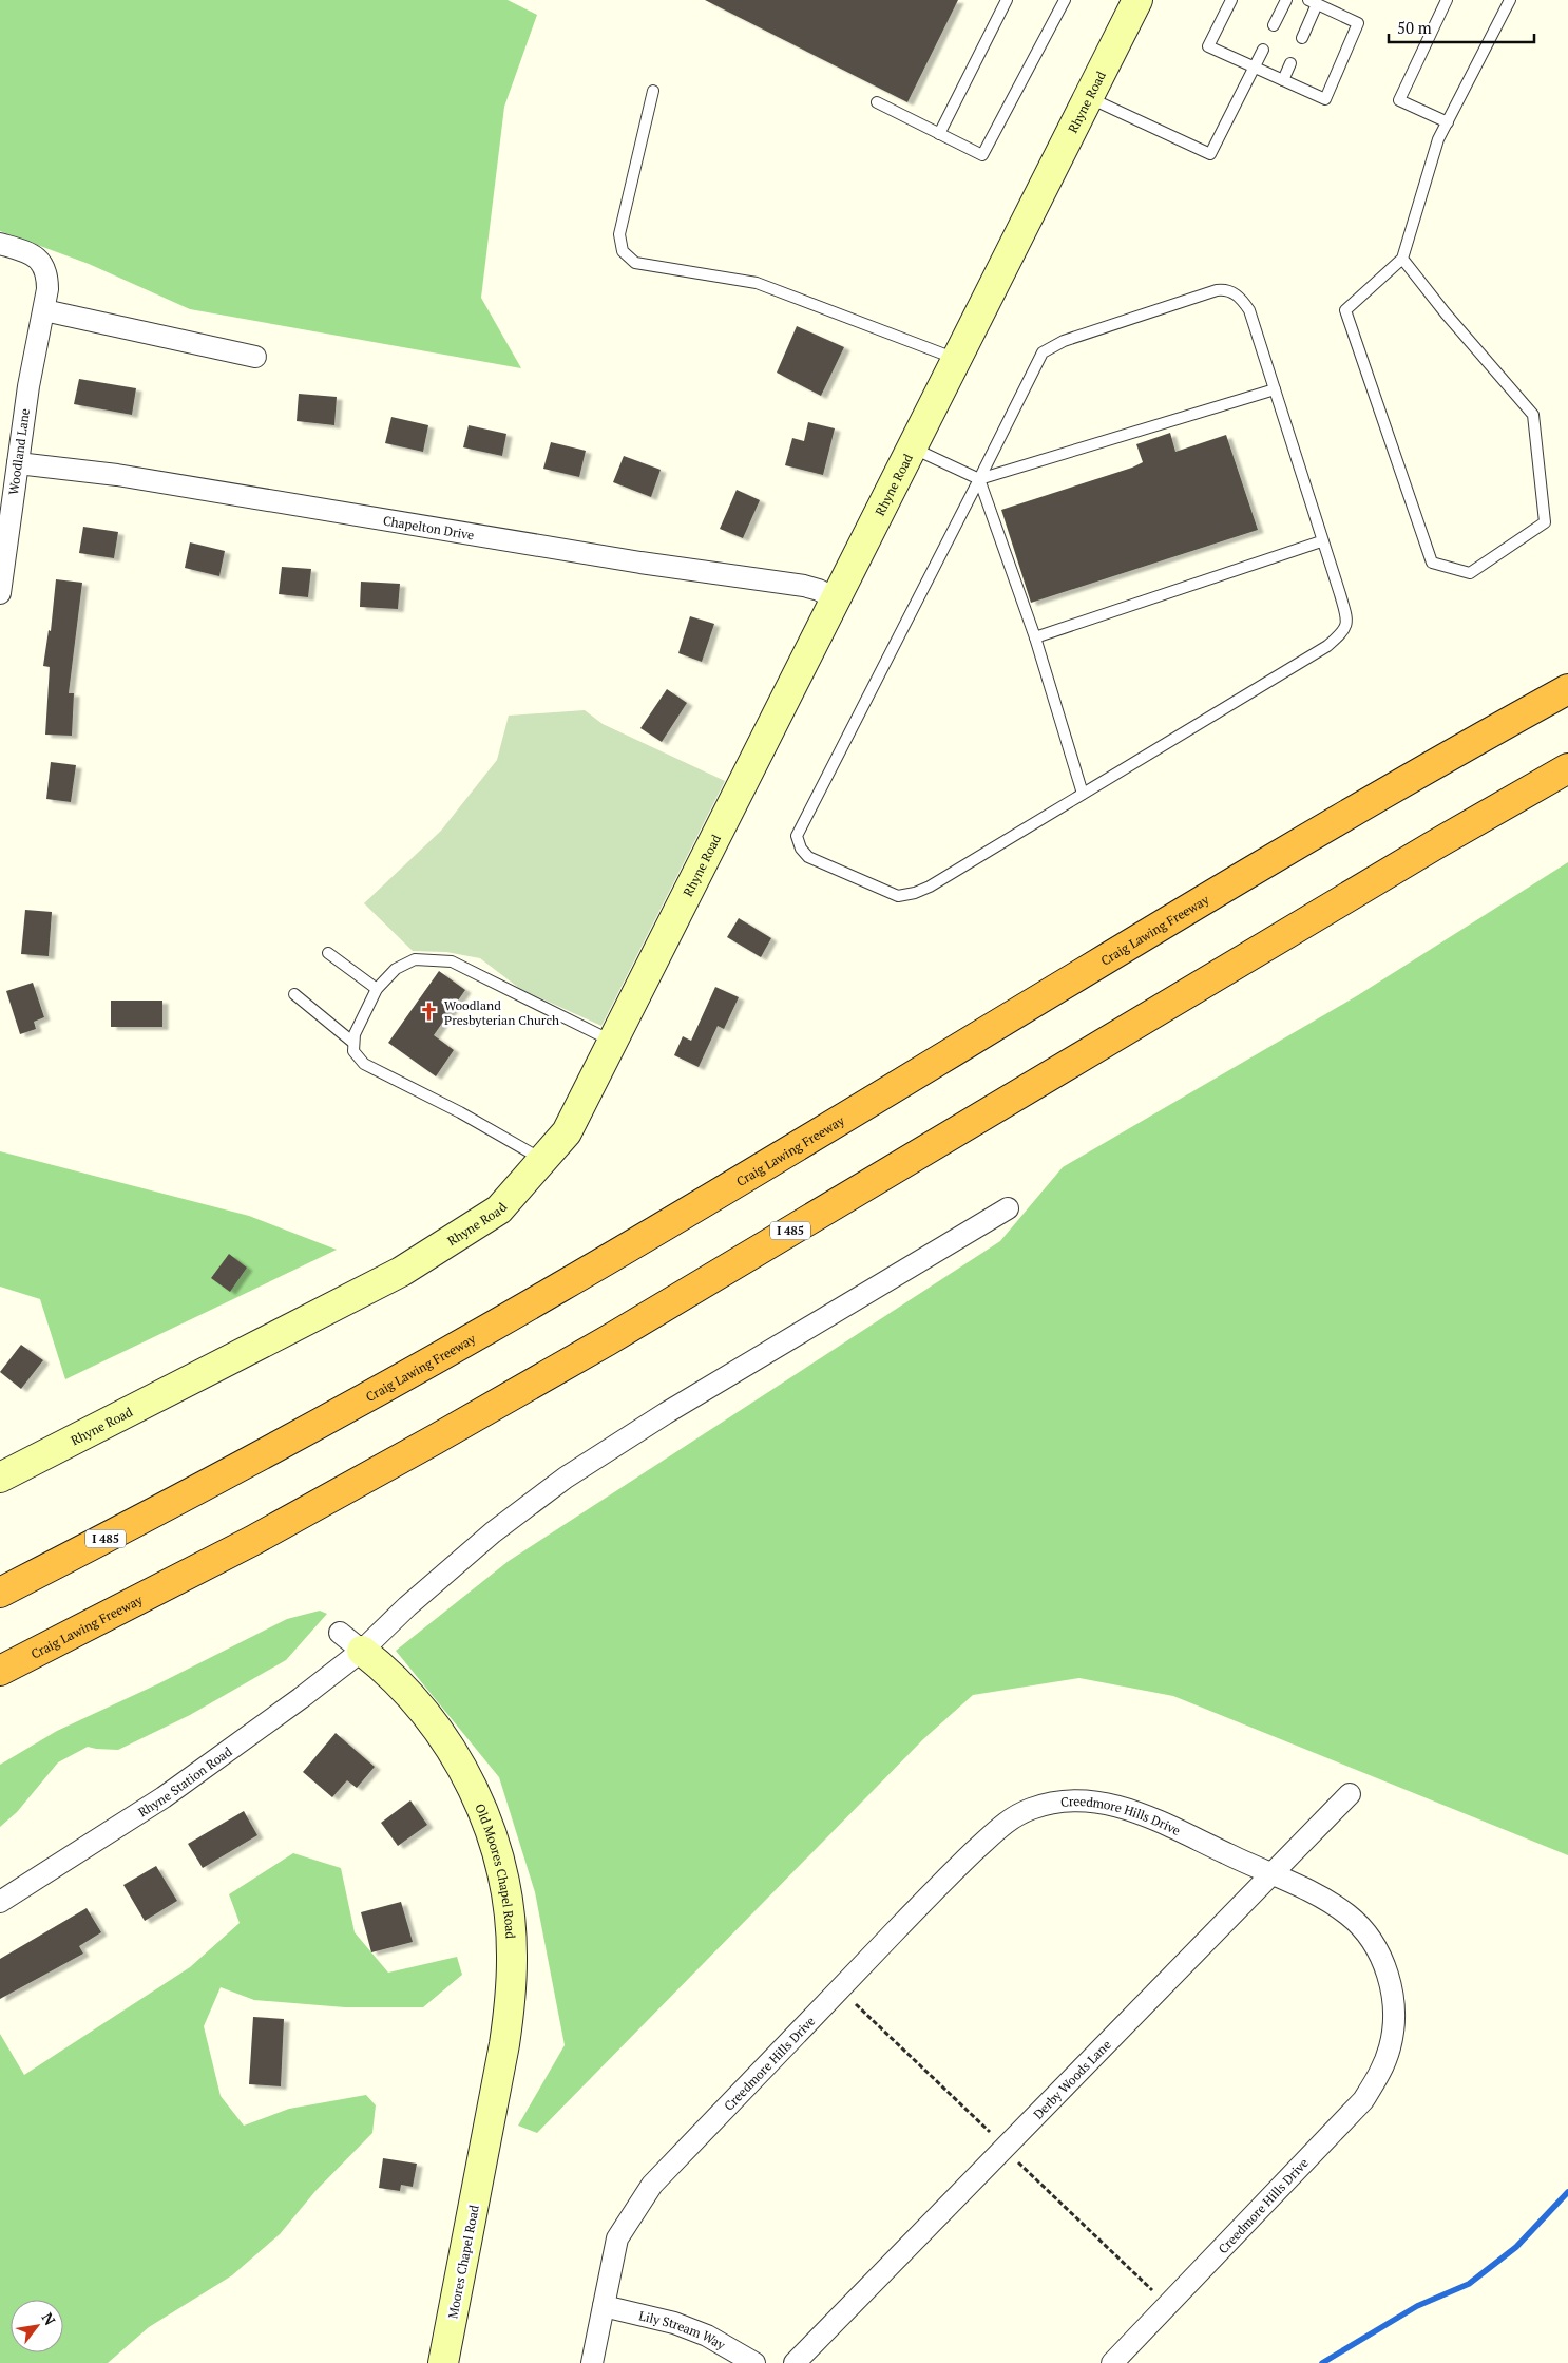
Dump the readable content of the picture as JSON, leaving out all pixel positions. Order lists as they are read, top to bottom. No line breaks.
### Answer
{"streets":{"highway":["Craig Lawing Freeway","I 485"],"street":["Rhyne Road","Woodland Lane","Chapelton Drive","Rhyne Station Road","Creedmore Hills Drive","Old Moores Chapel Road","Derby Woods Lane","Moores Chapel Road","Lily Stream Way"]},"crossings":[["Rhyne Road","Chapelton Drive"],["Woodland Lane","Chapelton Drive"],["Rhyne Station Road","Old Moores Chapel Road"],["Creedmore Hills Drive","Derby Woods Lane"],["Creedmore Hills Drive","Lily Stream Way"],["Old Moores Chapel Road","Moores Chapel Road"]],"places":{"church":["Woodland Presbyterian Church"]},"scale_bar":"50 m","north":"top right"}
